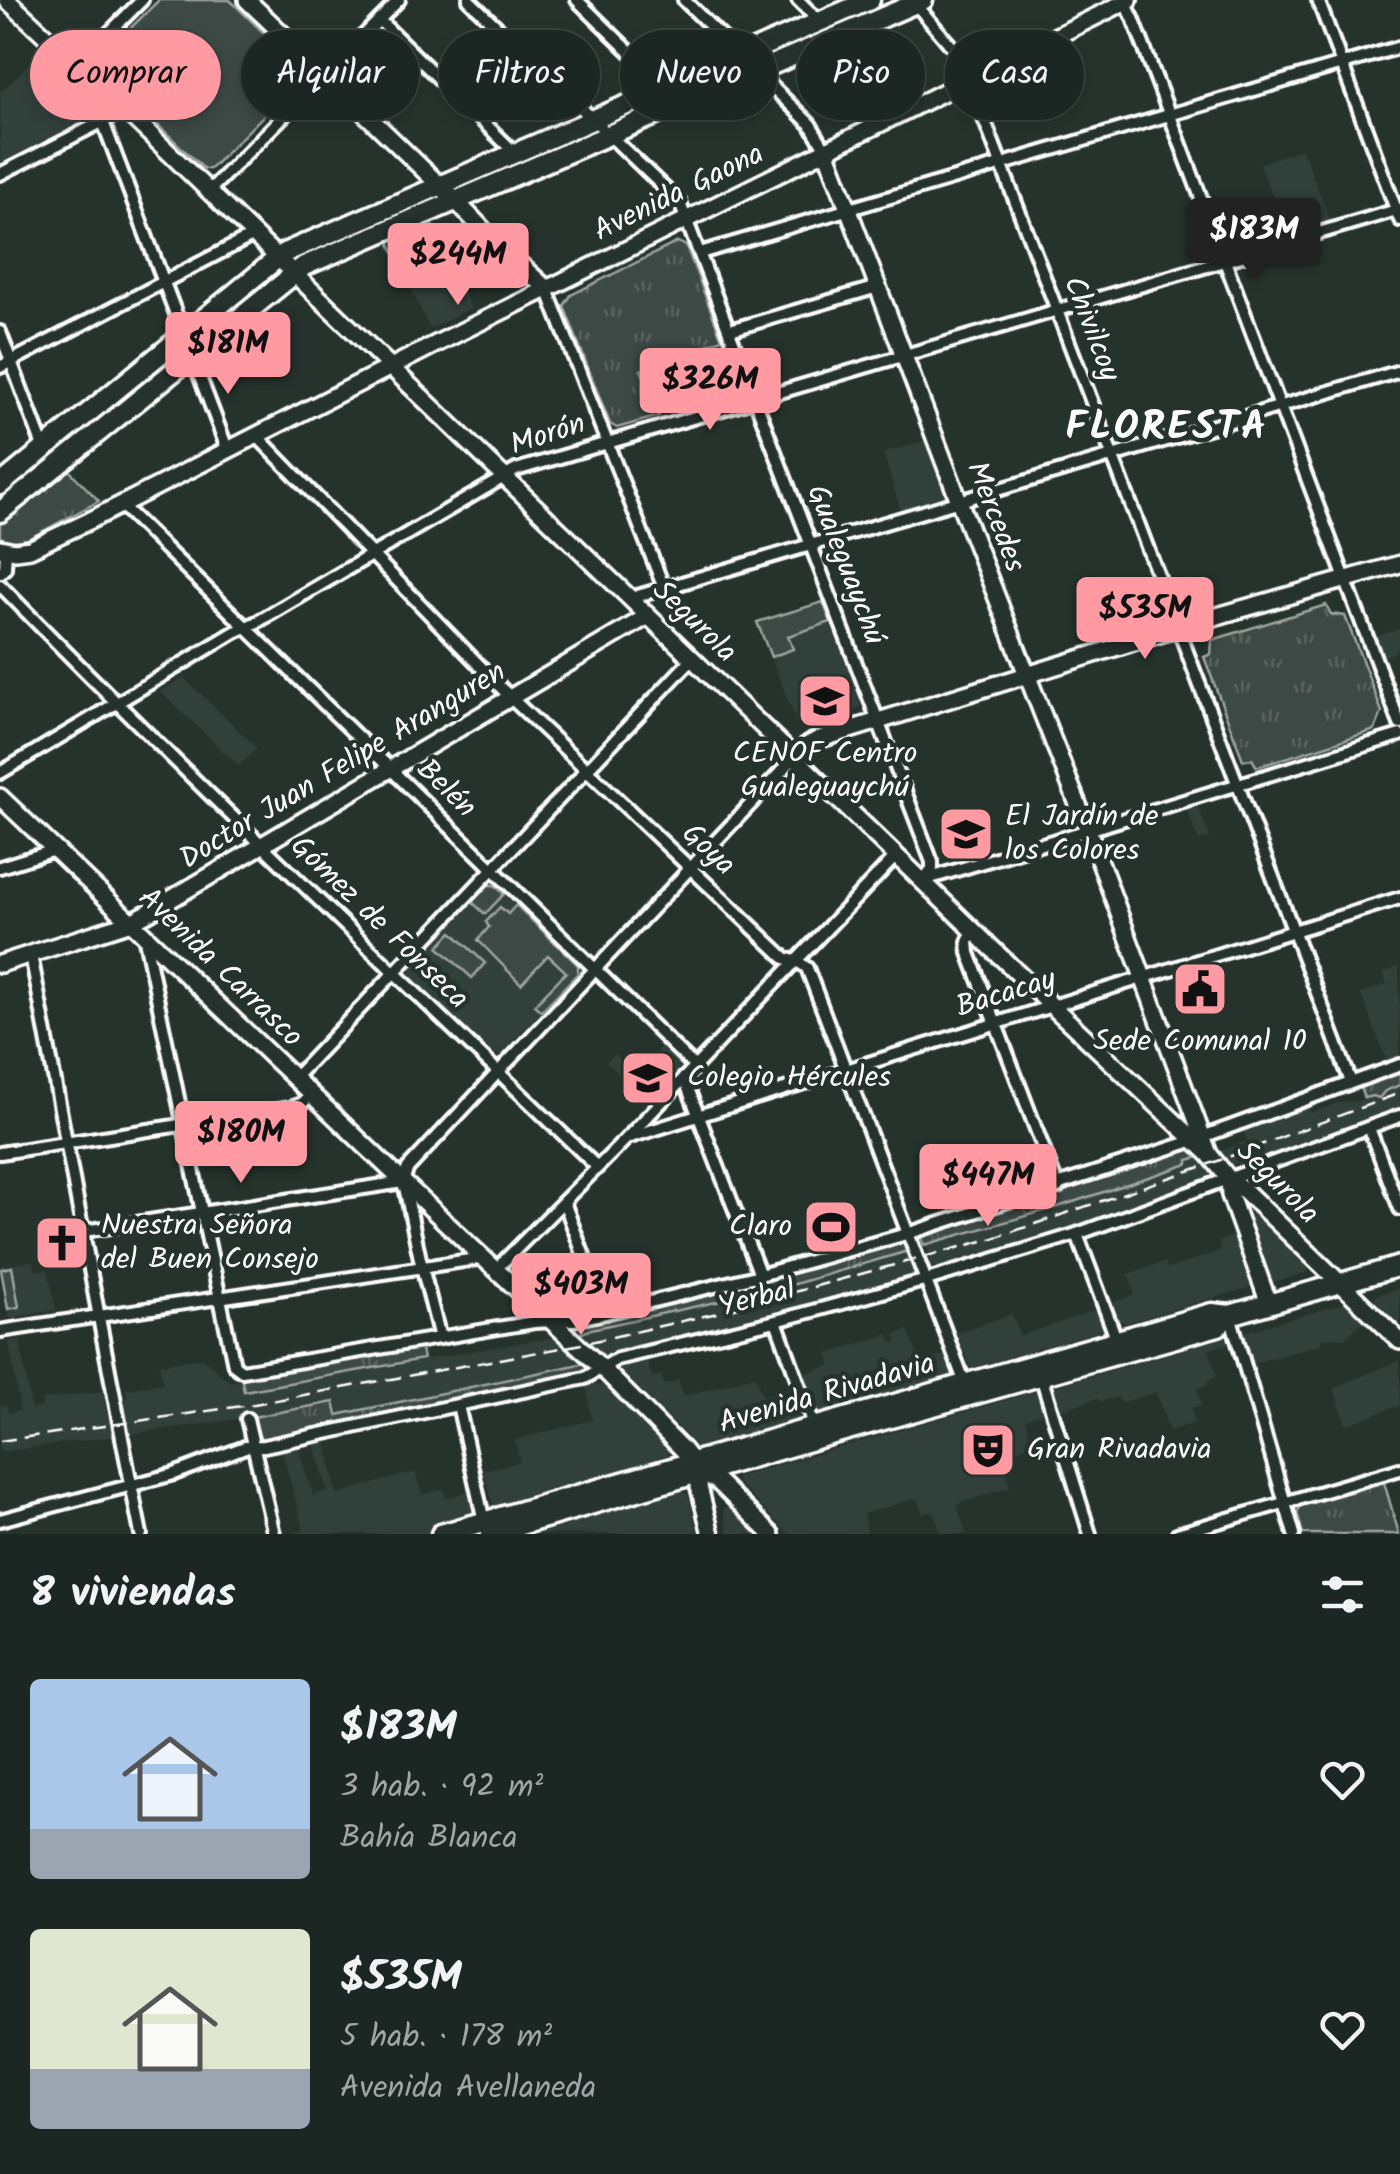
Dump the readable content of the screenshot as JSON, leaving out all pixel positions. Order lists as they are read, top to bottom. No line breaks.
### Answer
{"streets":{"main road":["Avenida Rivadavia"],"street":["Avenida Gaona","Chivilcoy","Morón","Mercedes","Gualeguaychú","Segurola","Doctor Juan Felipe Aranguren","Belén","Goya","Gómez de Fonseca","Avenida Carrasco","Bacacay","Yerbal"]},"crossings":[["Avenida Gaona","Mercedes"],["Avenida Gaona","Gualeguaychú"],["Avenida Gaona","Segurola"],["Avenida Gaona","Belén"],["Avenida Gaona","Goya"],["Chivilcoy","Morón"],["Chivilcoy","Bacacay"],["Morón","Mercedes"],["Morón","Gualeguaychú"],["Morón","Segurola"],["Morón","Belén"],["Morón","Goya"],["Morón","Gómez de Fonseca"],["Mercedes","Segurola"],["Mercedes","Bacacay"],["Gualeguaychú","Segurola"],["Segurola","Doctor Juan Felipe Aranguren"],["Segurola","Bacacay"],["Segurola","Yerbal"],["Segurola","Avenida Rivadavia"],["Doctor Juan Felipe Aranguren","Belén"],["Doctor Juan Felipe Aranguren","Goya"],["Doctor Juan Felipe Aranguren","Gómez de Fonseca"],["Doctor Juan Felipe Aranguren","Avenida Carrasco"],["Goya","Bacacay"],["Goya","Yerbal"],["Goya","Avenida Rivadavia"],["Avenida Carrasco","Yerbal"],["Avenida Carrasco","Avenida Rivadavia"]],"districts":["FLORESTA"],"places":{"school or university":["CENOF Centro Gualeguaychú","El Jardín de los Colores","Colegio Hércules"],"public building":["Sede Comunal 10"],"sports":["Claro"],"church":["Nuestra Señora del Buen Consejo"],"theatre":["Gran Rivadavia"]},"page":{"chip":["Comprar","Alquilar","Filtros","Nuevo","Piso","Casa"],"price":["$183M","$244M","$181M","$326M","$535M","$180M","$447M","$403M"],"heading":"8 viviendas","list":[{"name":"$183M","note":"3 hab. · 92 m² · Bahía Blanca"},{"name":"$535M","note":"5 hab. · 178 m² · Avenida Avellaneda"}]}}
